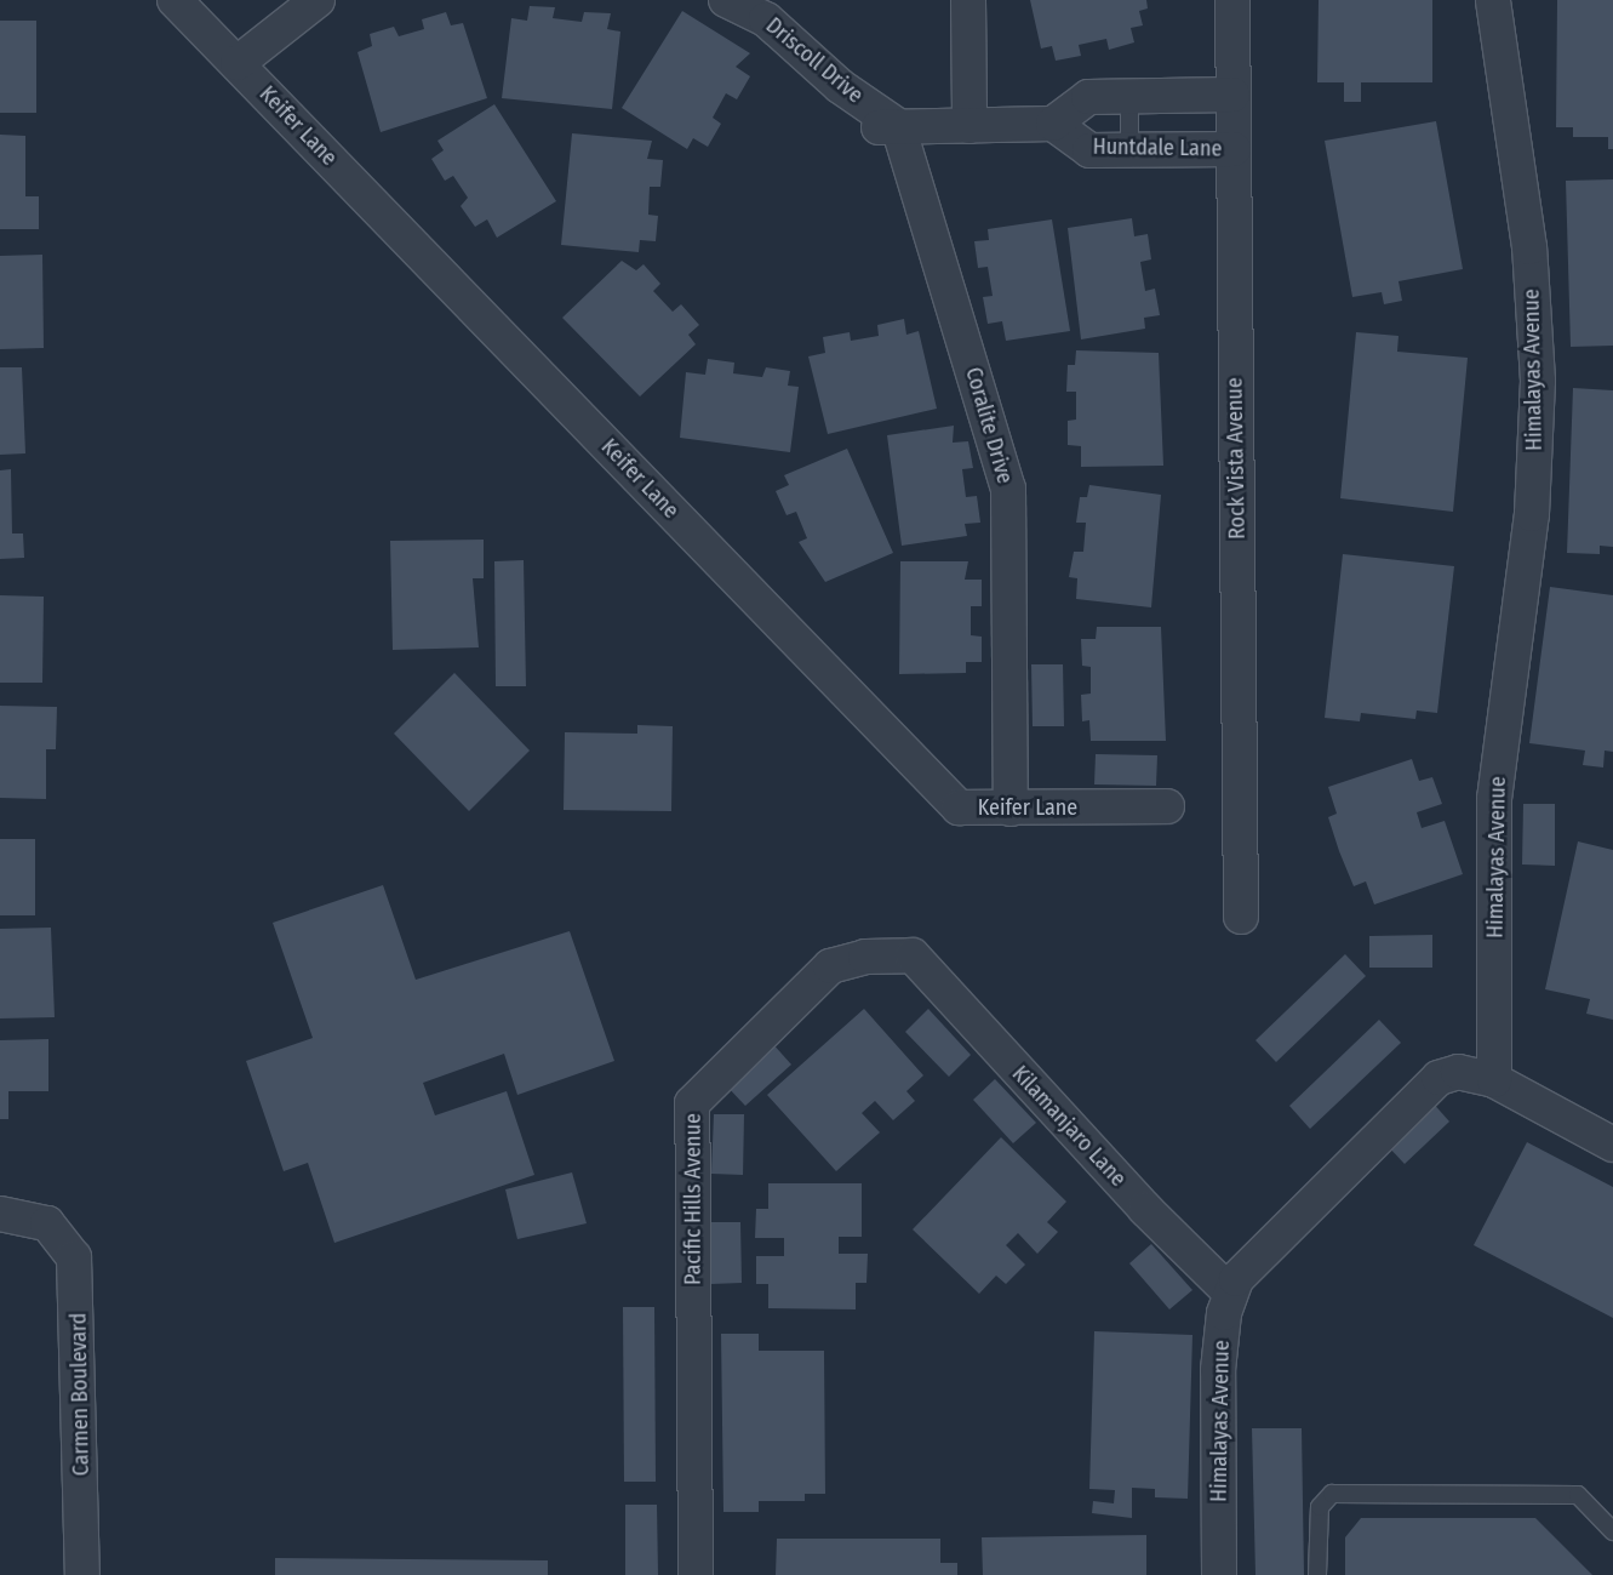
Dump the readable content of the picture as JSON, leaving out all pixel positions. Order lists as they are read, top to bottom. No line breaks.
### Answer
{"streets":{"street":["Driscoll Drive","Keifer Lane","Huntdale Lane","Himalayas Avenue","Coralite Drive","Rock Vista Avenue","Kilamanjaro Lane","Pacific Hills Avenue","Carmen Boulevard"]},"crossings":[["Driscoll Drive","Coralite Drive"],["Keifer Lane","Coralite Drive"],["Huntdale Lane","Rock Vista Avenue"],["Himalayas Avenue","Kilamanjaro Lane"],["Kilamanjaro Lane","Pacific Hills Avenue"]]}
